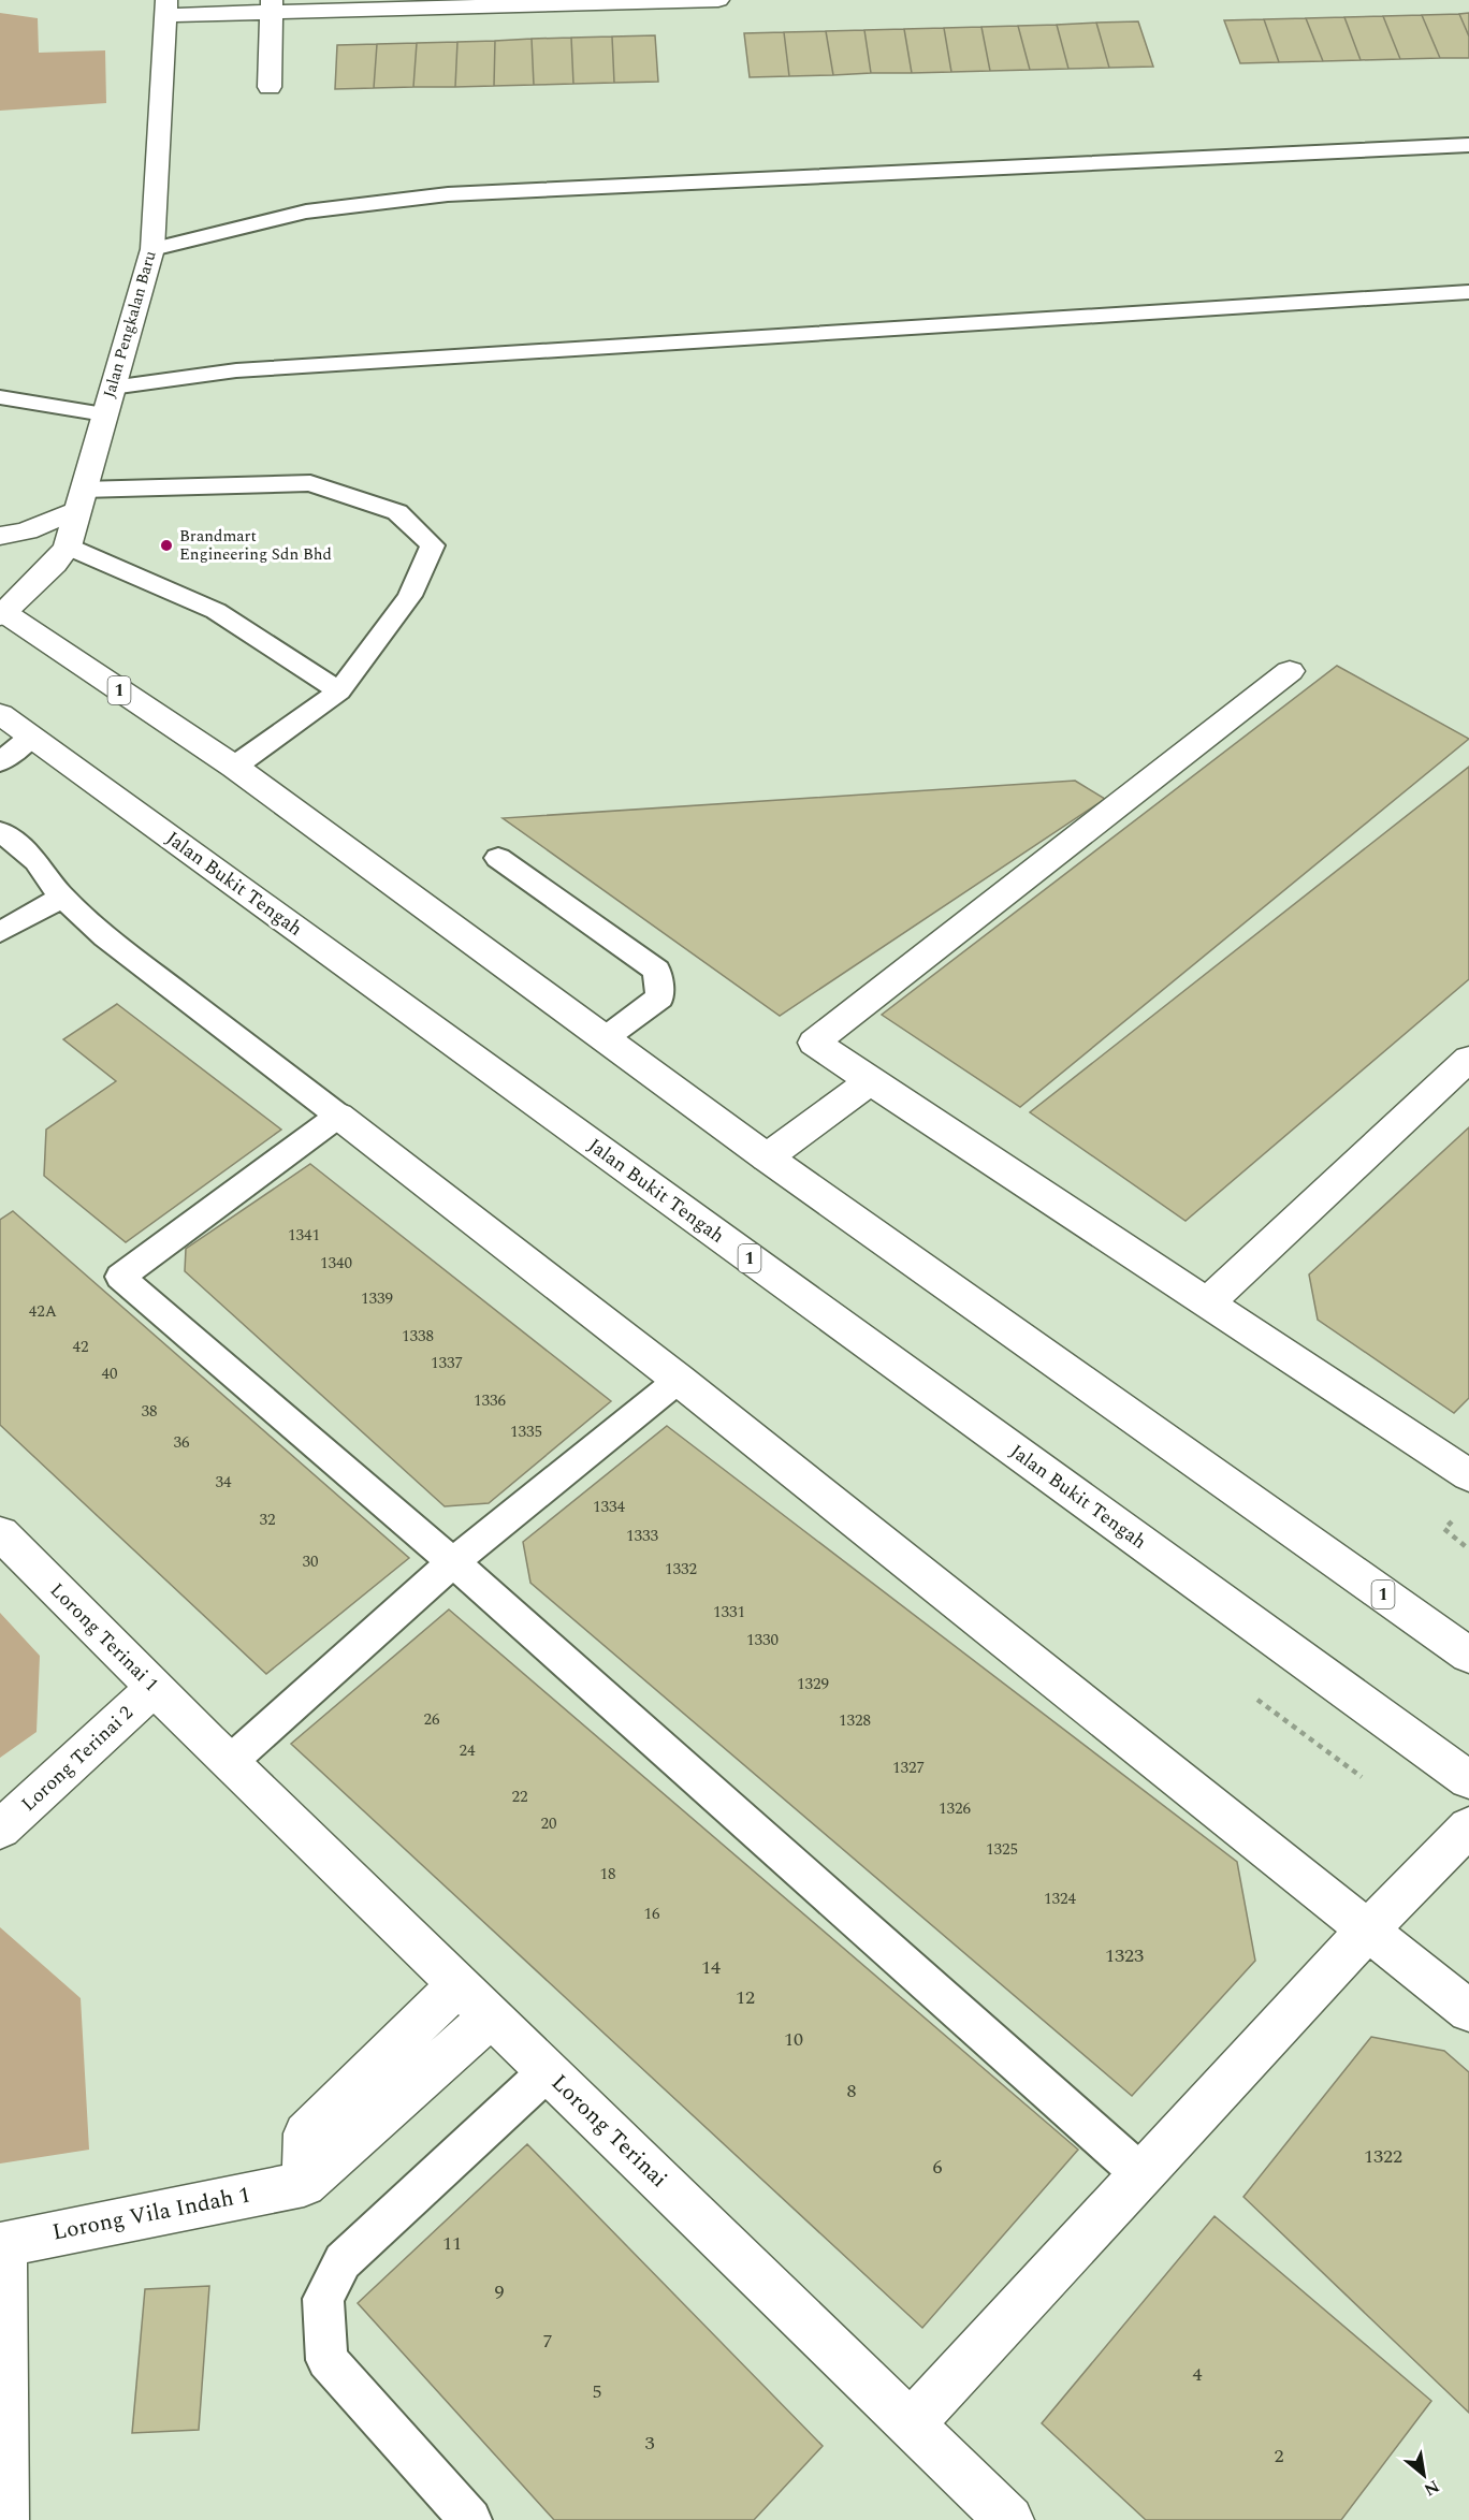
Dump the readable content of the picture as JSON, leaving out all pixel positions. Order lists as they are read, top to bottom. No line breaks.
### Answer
{"streets":{"main road":["Jalan Pengkalan Baru","1","Jalan Bukit Tengah","Lorong Terinai 1","Lorong Terinai 2","Lorong Terinai","Lorong Vila Indah 1"]},"crossings":[["Jalan Pengkalan Baru","1"],["Lorong Terinai 1","Lorong Terinai 2"],["Lorong Terinai 1","Lorong Terinai"]],"places":["Brandmart Engineering Sdn Bhd"],"house_numbers":["1341","1340","1339","42A","1338","42","1337","40","1336","38","1335","36","34","1334","32","1333","30","1332","1331","1330","1329","26","1328","24","1327","22","1326","20","1325","18","1324","16","1323","14","12","10","8","1322","6","11","9","7","4","5","3","2"],"north":"bottom right"}
